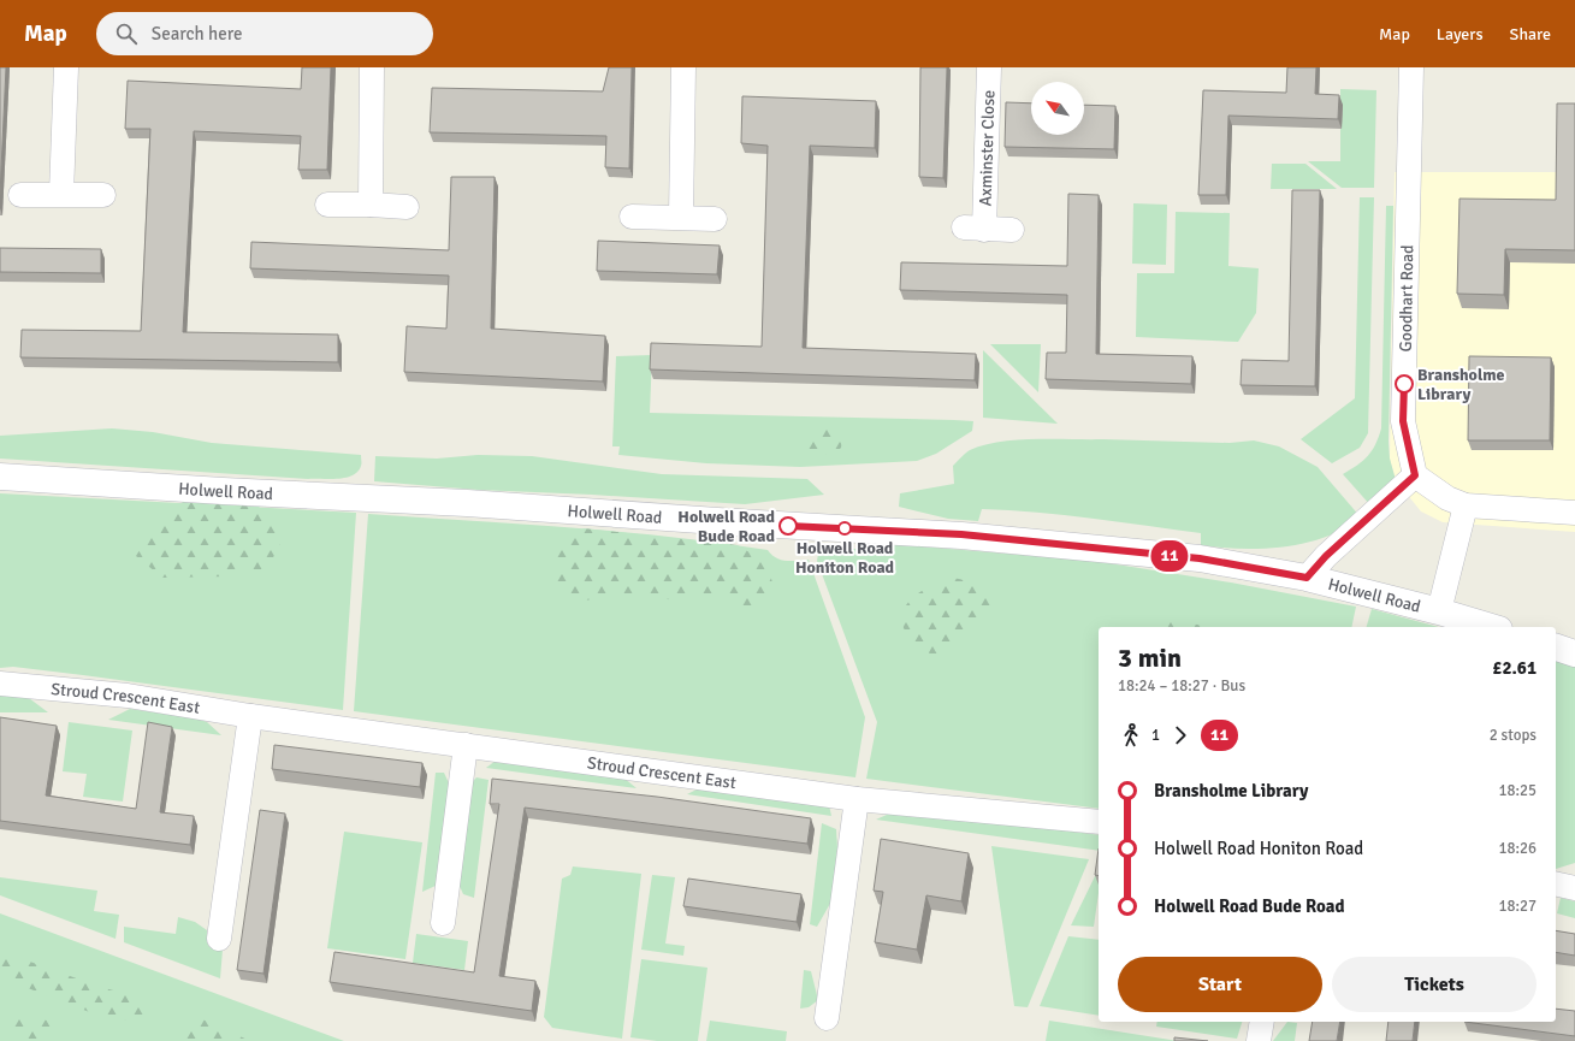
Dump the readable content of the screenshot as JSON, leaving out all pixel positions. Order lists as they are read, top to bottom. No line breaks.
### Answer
{"streets":{"street":["Axminster Close","Goodhart Road","Holwell Road","Stroud Crescent East"]},"places":["Bransholme Library","Holwell Road Bude Road","Holwell Road Honiton Road"],"lines":["bus line 11"],"north":"top left","page":{"header":"Map","search":"Search here","nav":["Map","Layers","Share"],"on_map":"11","heading":["3 min","18:24 – 18:27 · Bus","£2.61"],"legs":["1","11","2 stops"],"list":[{"name":"Bransholme Library","value":"18:25"},{"name":"Holwell Road Honiton Road","value":"18:26"},{"name":"Holwell Road Bude Road","value":"18:27"}],"buttons":["Start","Tickets"]}}
